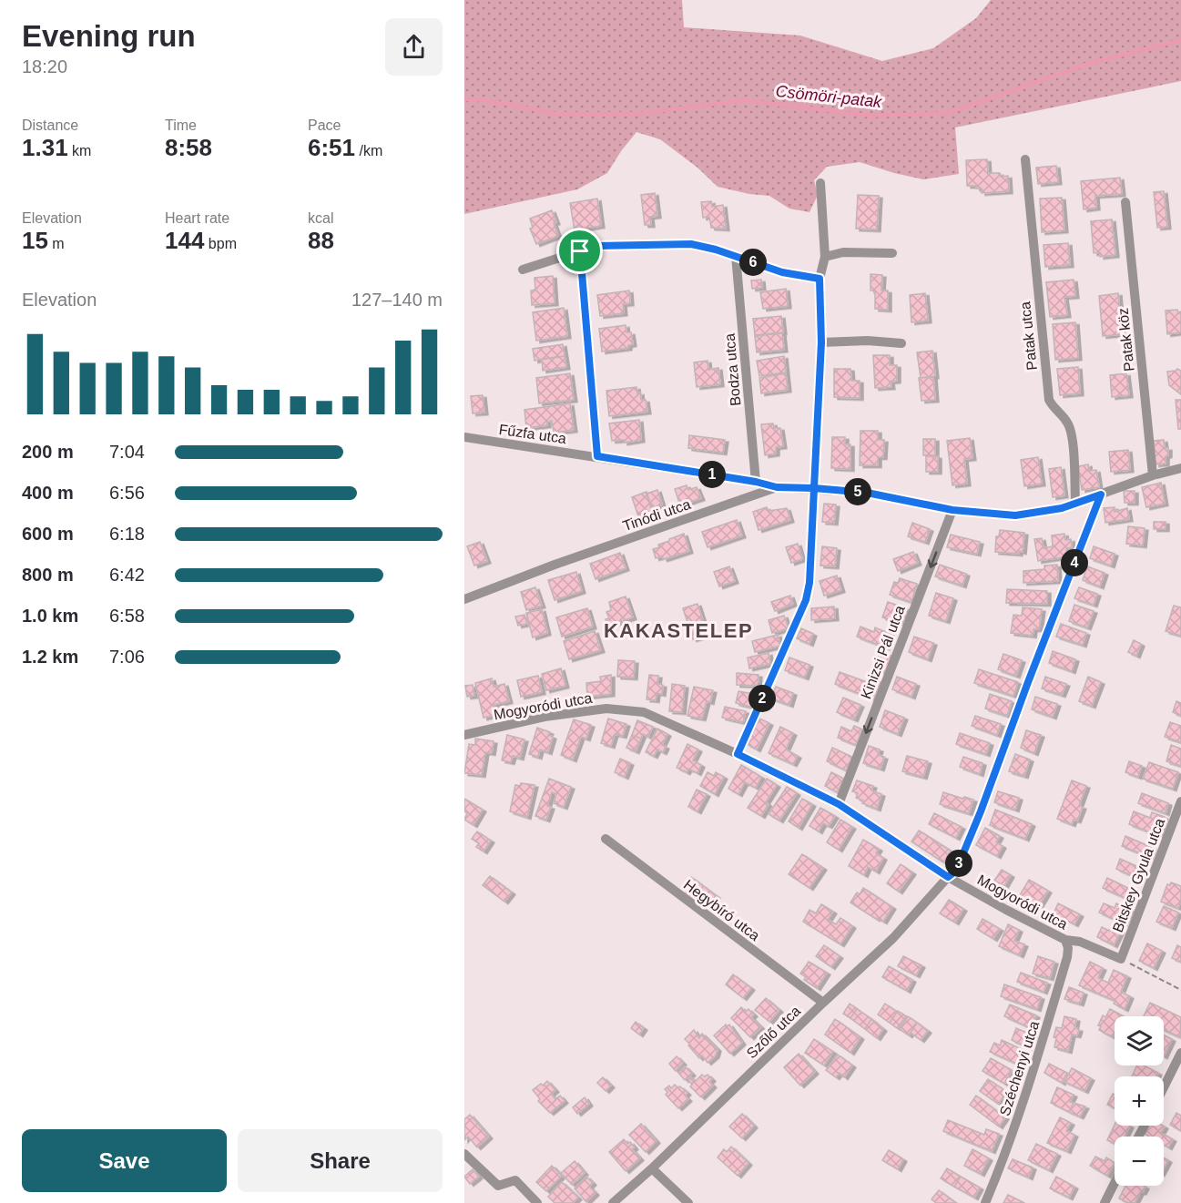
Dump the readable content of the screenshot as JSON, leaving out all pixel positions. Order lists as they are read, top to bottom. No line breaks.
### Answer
{"streets":{"street":["Patak utca","Patak köz","Bodza utca","Fűzfa utca","Tinódi utca","Kinizsi Pál utca","Mogyoródi utca","Bitskey Gyula utca","Hegybíró utca","Szőlő utca","Széchenyi utca"]},"crossings":[["Patak utca","Tinódi utca"],["Patak köz","Tinódi utca"],["Bodza utca","Fűzfa utca"],["Fűzfa utca","Tinódi utca"],["Tinódi utca","Kinizsi Pál utca"],["Tinódi utca","Szőlő utca"],["Kinizsi Pál utca","Mogyoródi utca"],["Mogyoródi utca","Bitskey Gyula utca"],["Mogyoródi utca","Szőlő utca"],["Mogyoródi utca","Széchenyi utca"],["Hegybíró utca","Szőlő utca"]],"one_way":["Kinizsi Pál utca"],"districts":["KAKASTELEP"],"water":["Csömöri-patak"],"page":{"heading":["Evening run","18:20"],"stats":[["Distance","1.31 km"],["Time","8:58"],["Pace","6:51 /km"],["Elevation","15 m"],["Heart rate","144 bpm"],["kcal","88"]],"pins":["6","1","5","4","2","3"],"chart":["Elevation","127–140 m"],"list":[{"name":"200 m","note":"7:04"},{"name":"400 m","note":"6:56"},{"name":"600 m","note":"6:18"},{"name":"800 m","note":"6:42"},{"name":"1.0 km","note":"6:58"},{"name":"1.2 km","note":"7:06"}],"map_buttons":["+","−"],"buttons":["Save","Share"]}}
